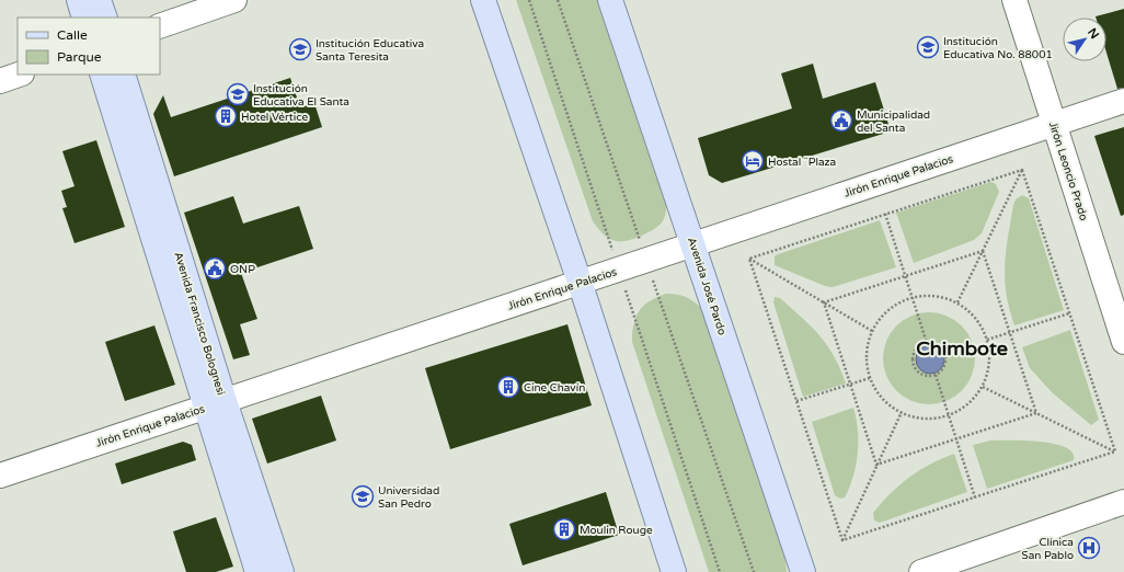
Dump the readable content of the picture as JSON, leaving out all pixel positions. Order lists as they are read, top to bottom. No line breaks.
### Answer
{"streets":{"main road":["Avenida José Pardo","Avenida Francisco Bolognesi"],"street":["Jirón Leoncio Prado","Jirón Enrique Palacios"]},"crossings":[["Jirón Leoncio Prado","Jirón Enrique Palacios"],["Jirón Enrique Palacios","Avenida José Pardo"],["Jirón Enrique Palacios","Avenida Francisco Bolognesi"]],"districts":["Chimbote"],"places":{"school or university":["Institución Educativa No. 88001","Institución Educativa Santa Teresita","Institución Educativa El Santa","Universidad San Pedro"],"building":["Hotel Vértice","Cine Chavín","Moulin Rouge"],"public building":["Municipalidad del Santa","ONP"],"hotel":["Hostal ¨Plaza"],"hospital":["Clínica San Pablo"]},"legend":["Calle","Parque"],"north":"top right"}
